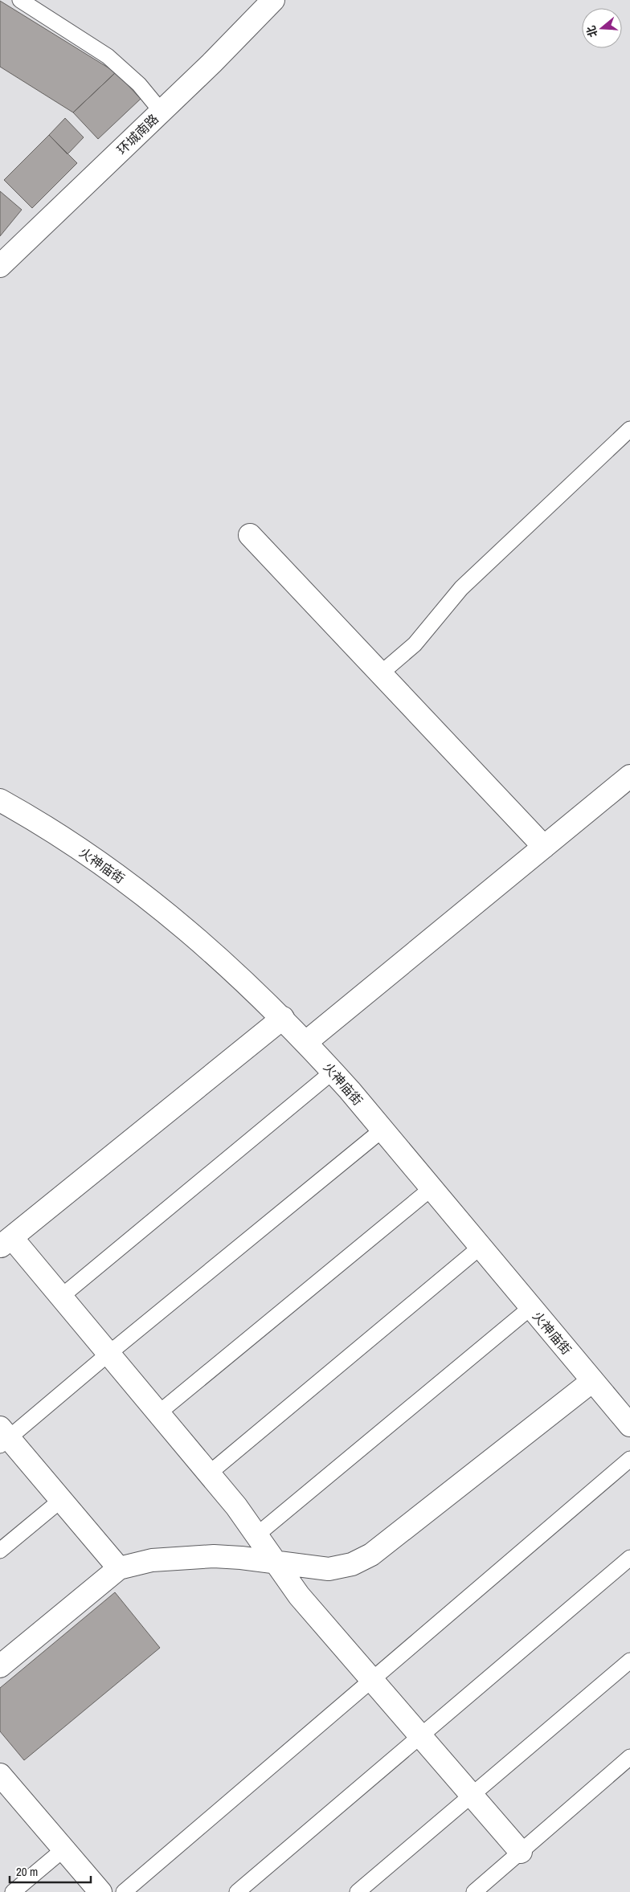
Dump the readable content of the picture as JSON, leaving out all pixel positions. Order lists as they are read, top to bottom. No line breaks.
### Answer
{"streets":{"street":["环城南路","火神庙街"]},"scale_bar":"20 m","north":"left"}
